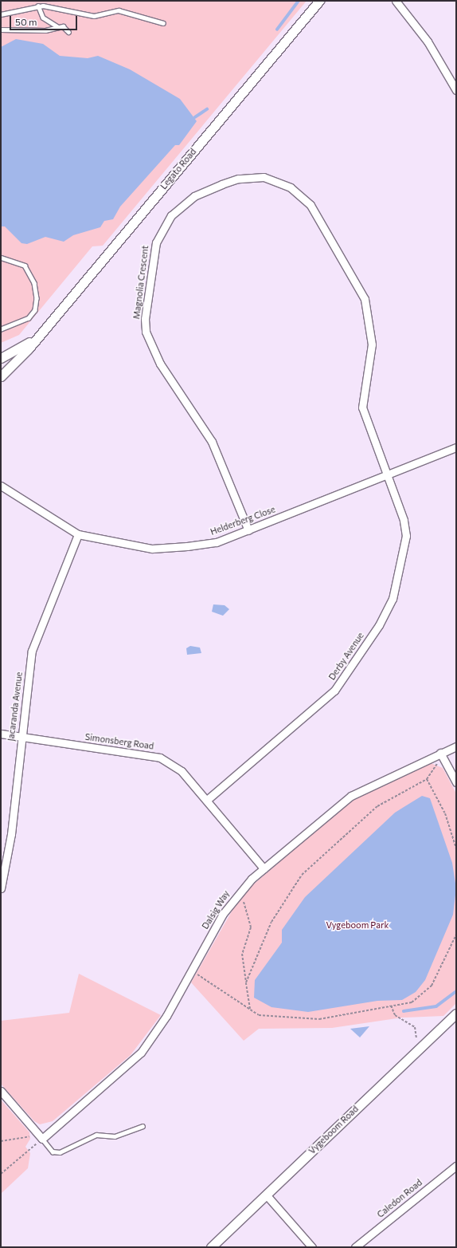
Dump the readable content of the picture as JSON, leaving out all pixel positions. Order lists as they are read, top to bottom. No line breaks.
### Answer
{"streets":{"street":["Legato Road","Magnolia Crescent","Helderberg Close","Derby Avenue","Jacaranda Avenue","Simonsberg Road","Dalsig Way","Vygeboom Road","Caledon Road"]},"crossings":[["Magnolia Crescent","Helderberg Close"],["Magnolia Crescent","Derby Avenue"],["Helderberg Close","Derby Avenue"],["Helderberg Close","Jacaranda Avenue"],["Derby Avenue","Simonsberg Road"],["Jacaranda Avenue","Simonsberg Road"],["Simonsberg Road","Dalsig Way"]],"parks":["Vygeboom Park"],"scale_bar":"50 m"}
